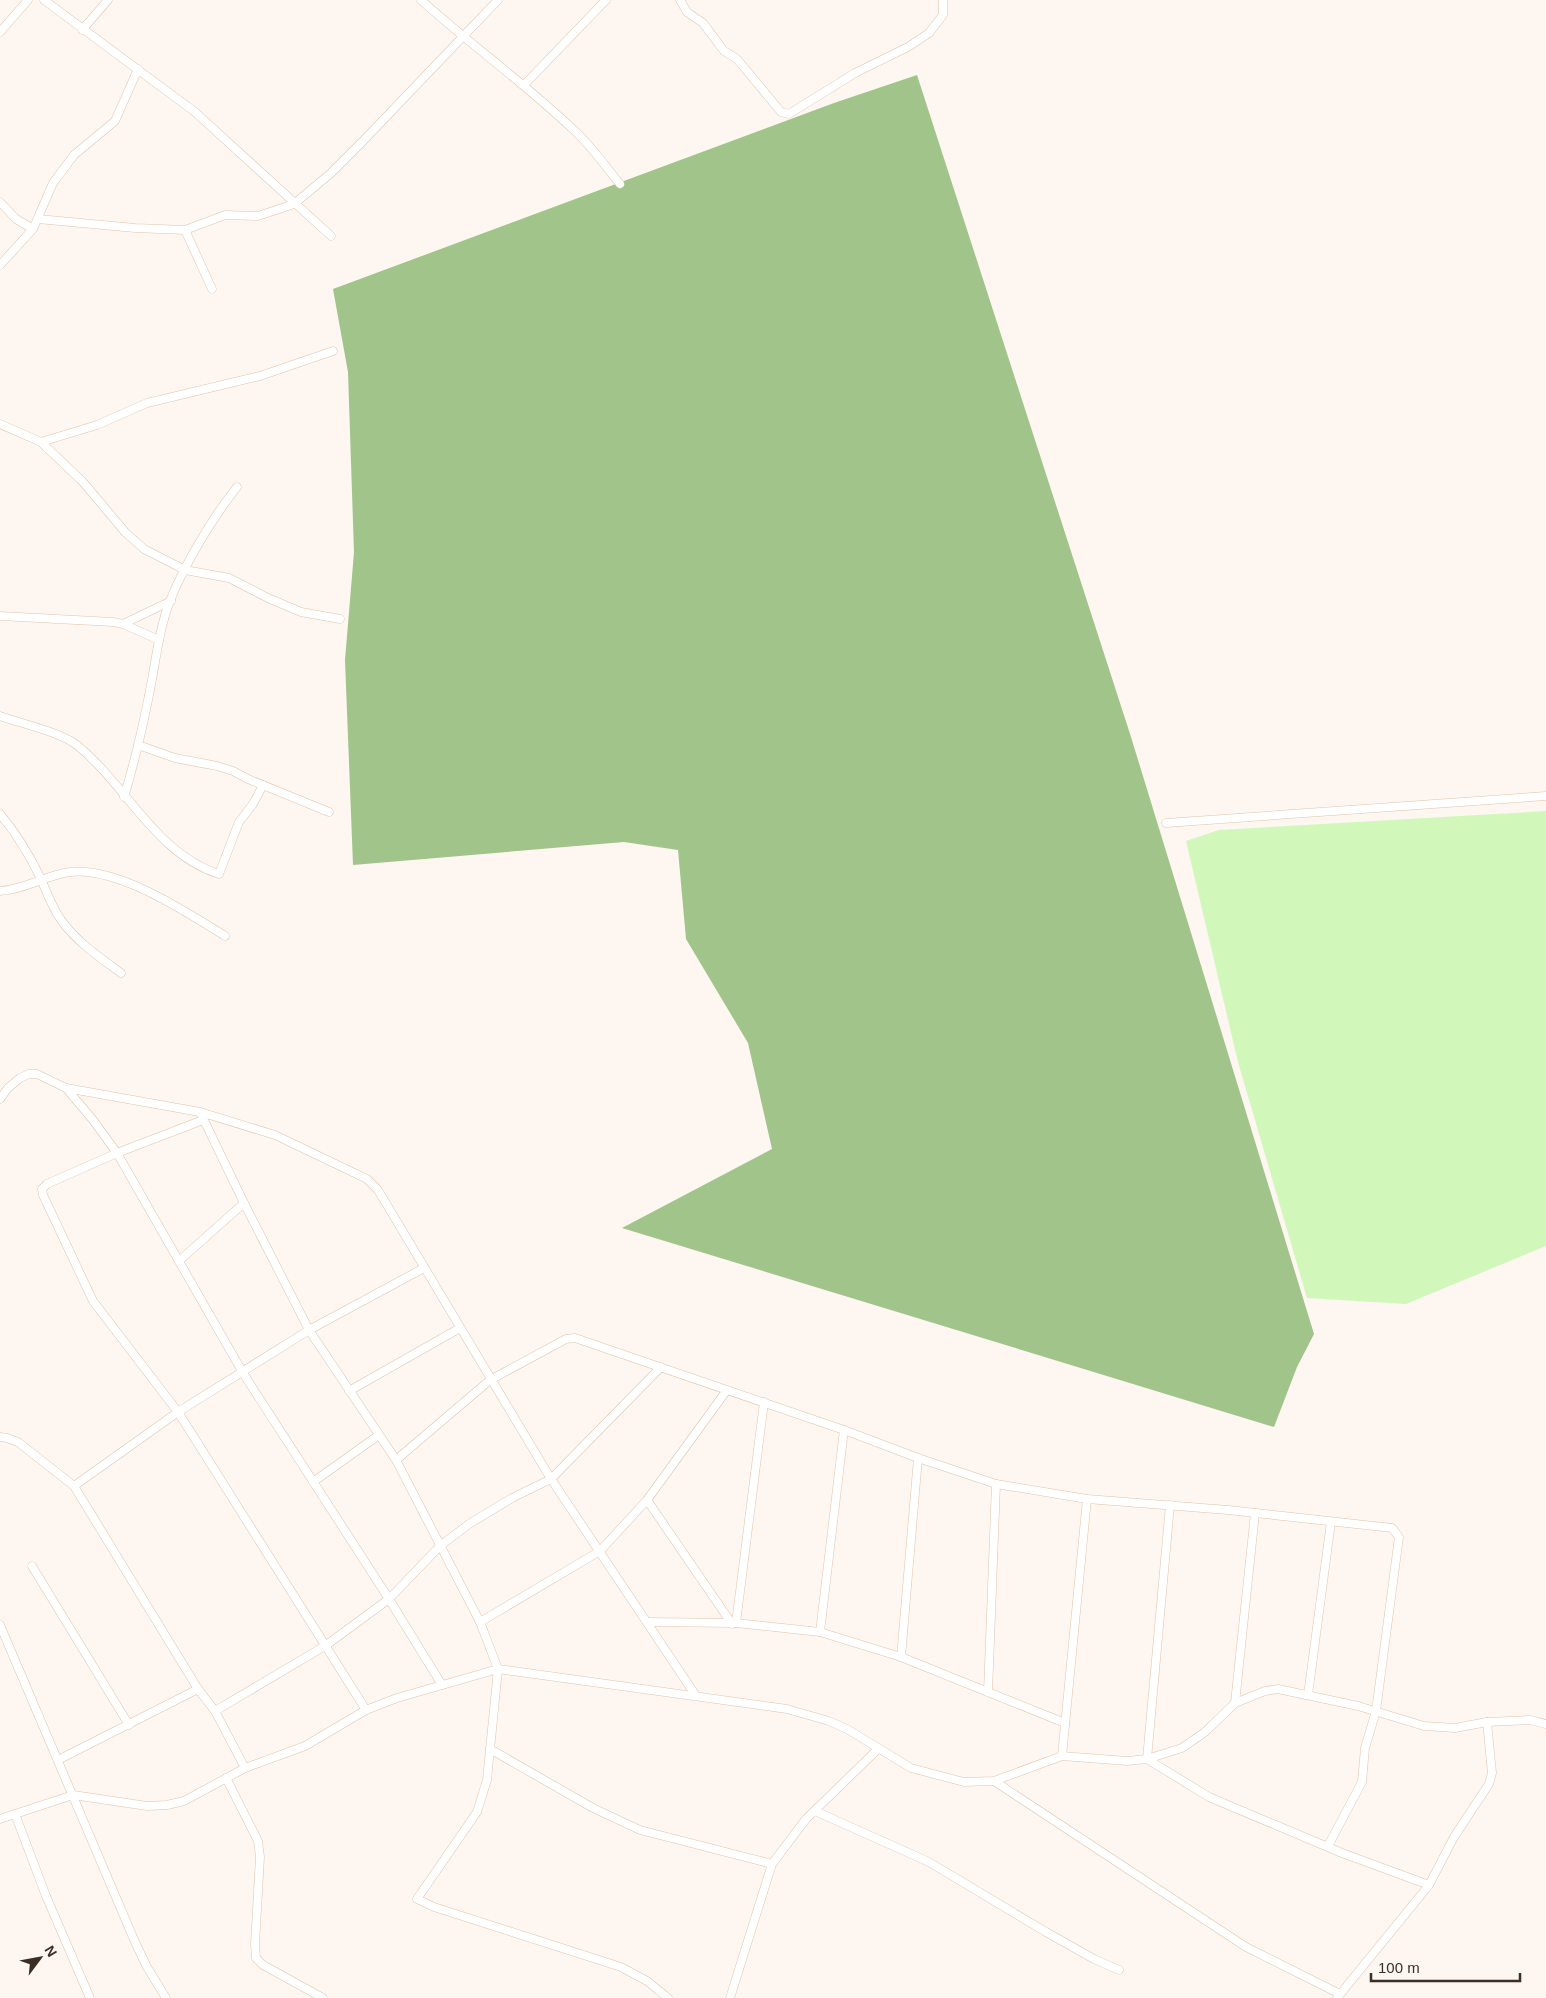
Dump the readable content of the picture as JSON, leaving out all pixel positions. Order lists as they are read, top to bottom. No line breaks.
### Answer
{"scale_bar":"100 m","north":"top right"}
